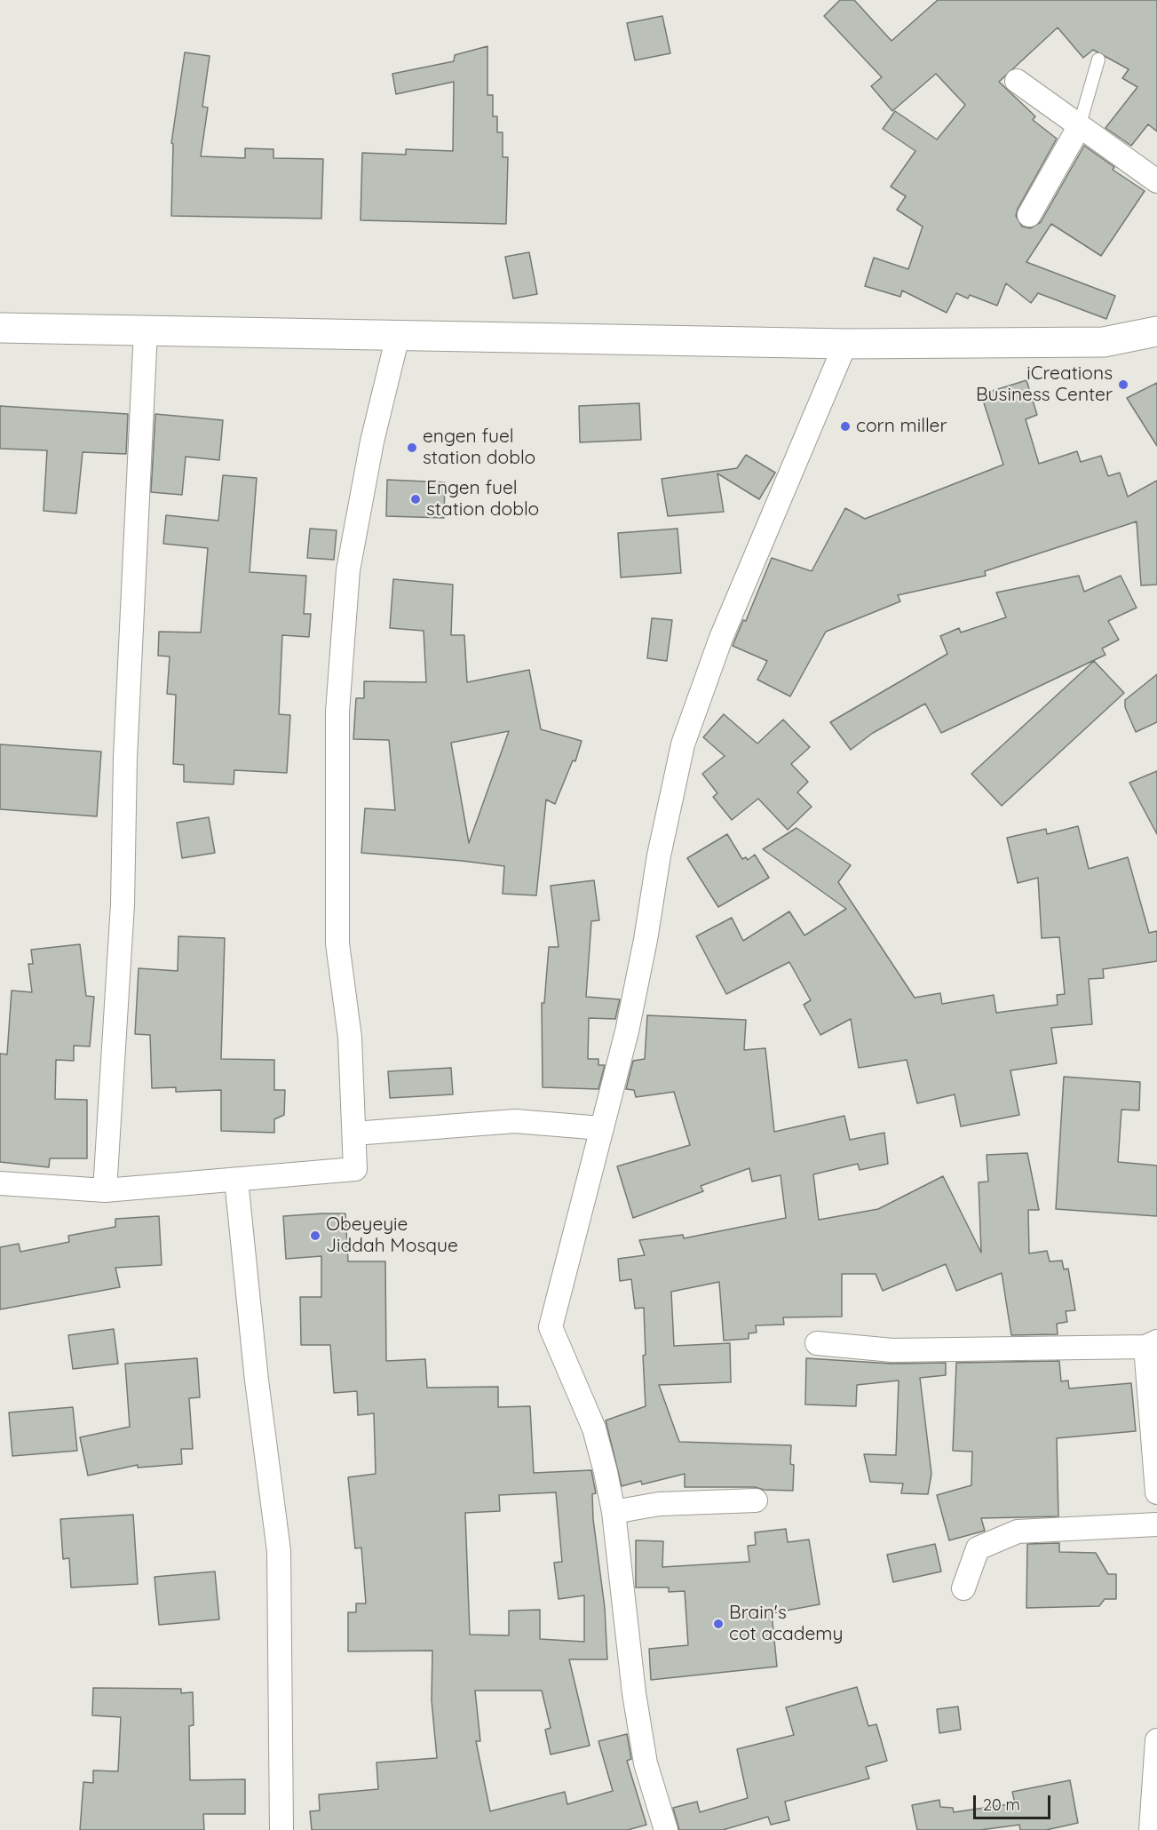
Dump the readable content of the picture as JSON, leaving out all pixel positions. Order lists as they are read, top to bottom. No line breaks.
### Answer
{"places":["iCreations Business Center","corn miller","engen fuel station doblo","Engen fuel station doblo","Obeyeyie Jiddah Mosque","Brain's cot academy"],"scale_bar":"20 m"}
